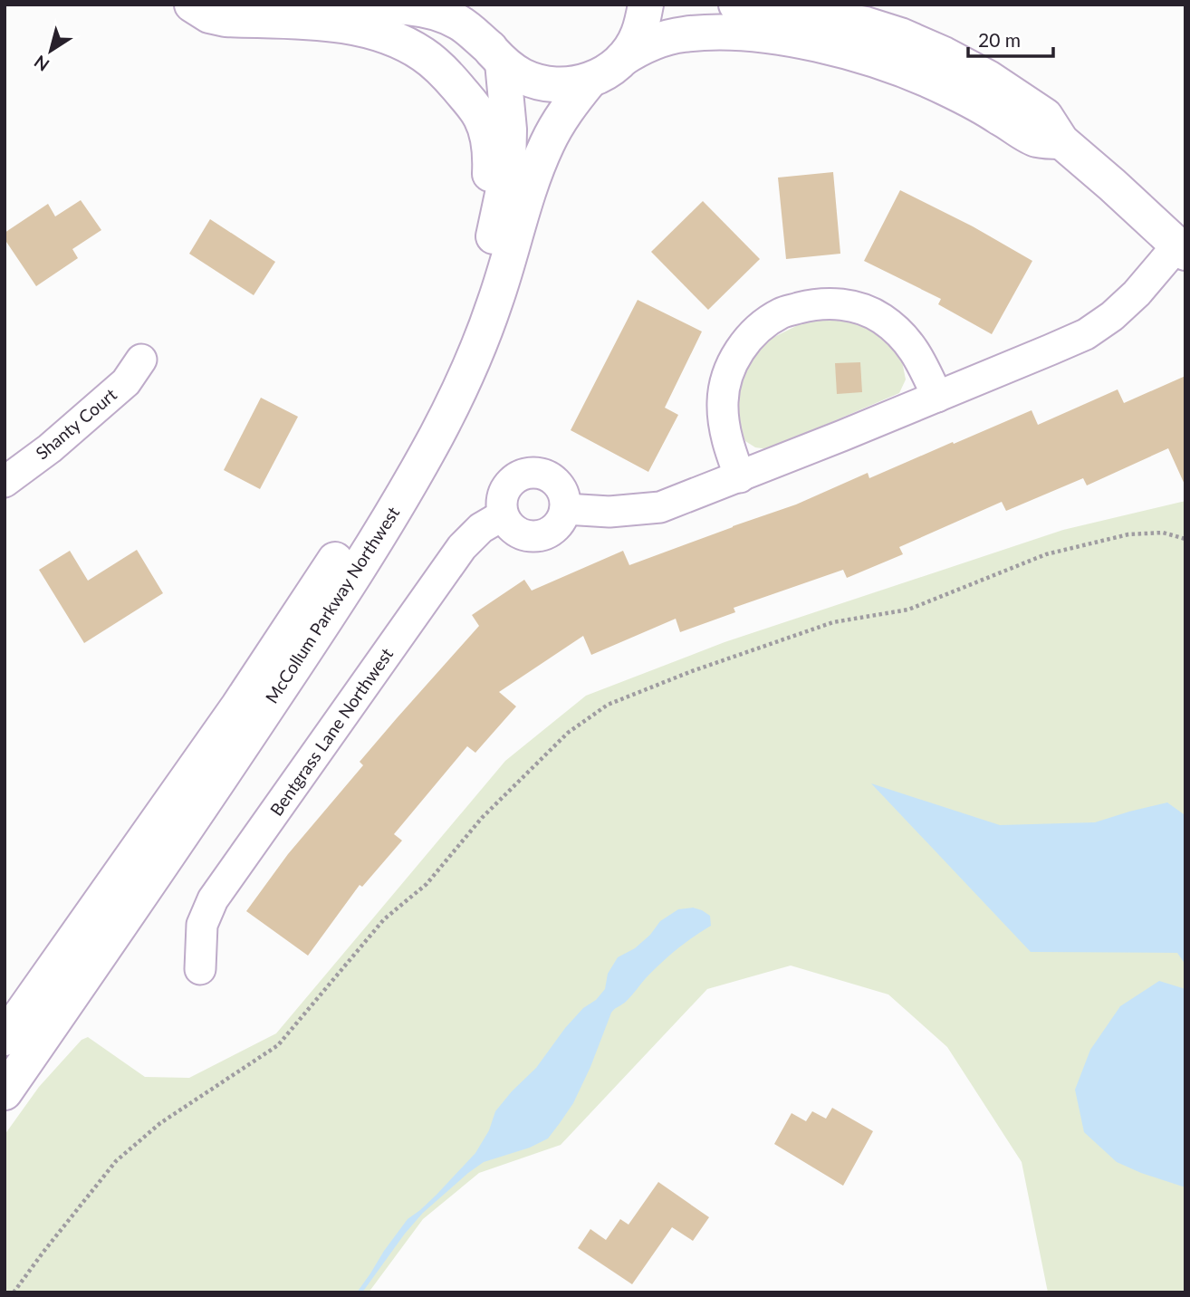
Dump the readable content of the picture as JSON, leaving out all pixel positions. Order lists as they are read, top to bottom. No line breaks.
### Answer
{"streets":{"street":["Shanty Court","McCollum Parkway Northwest","Bentgrass Lane Northwest"]},"scale_bar":"20 m","north":"bottom left"}
